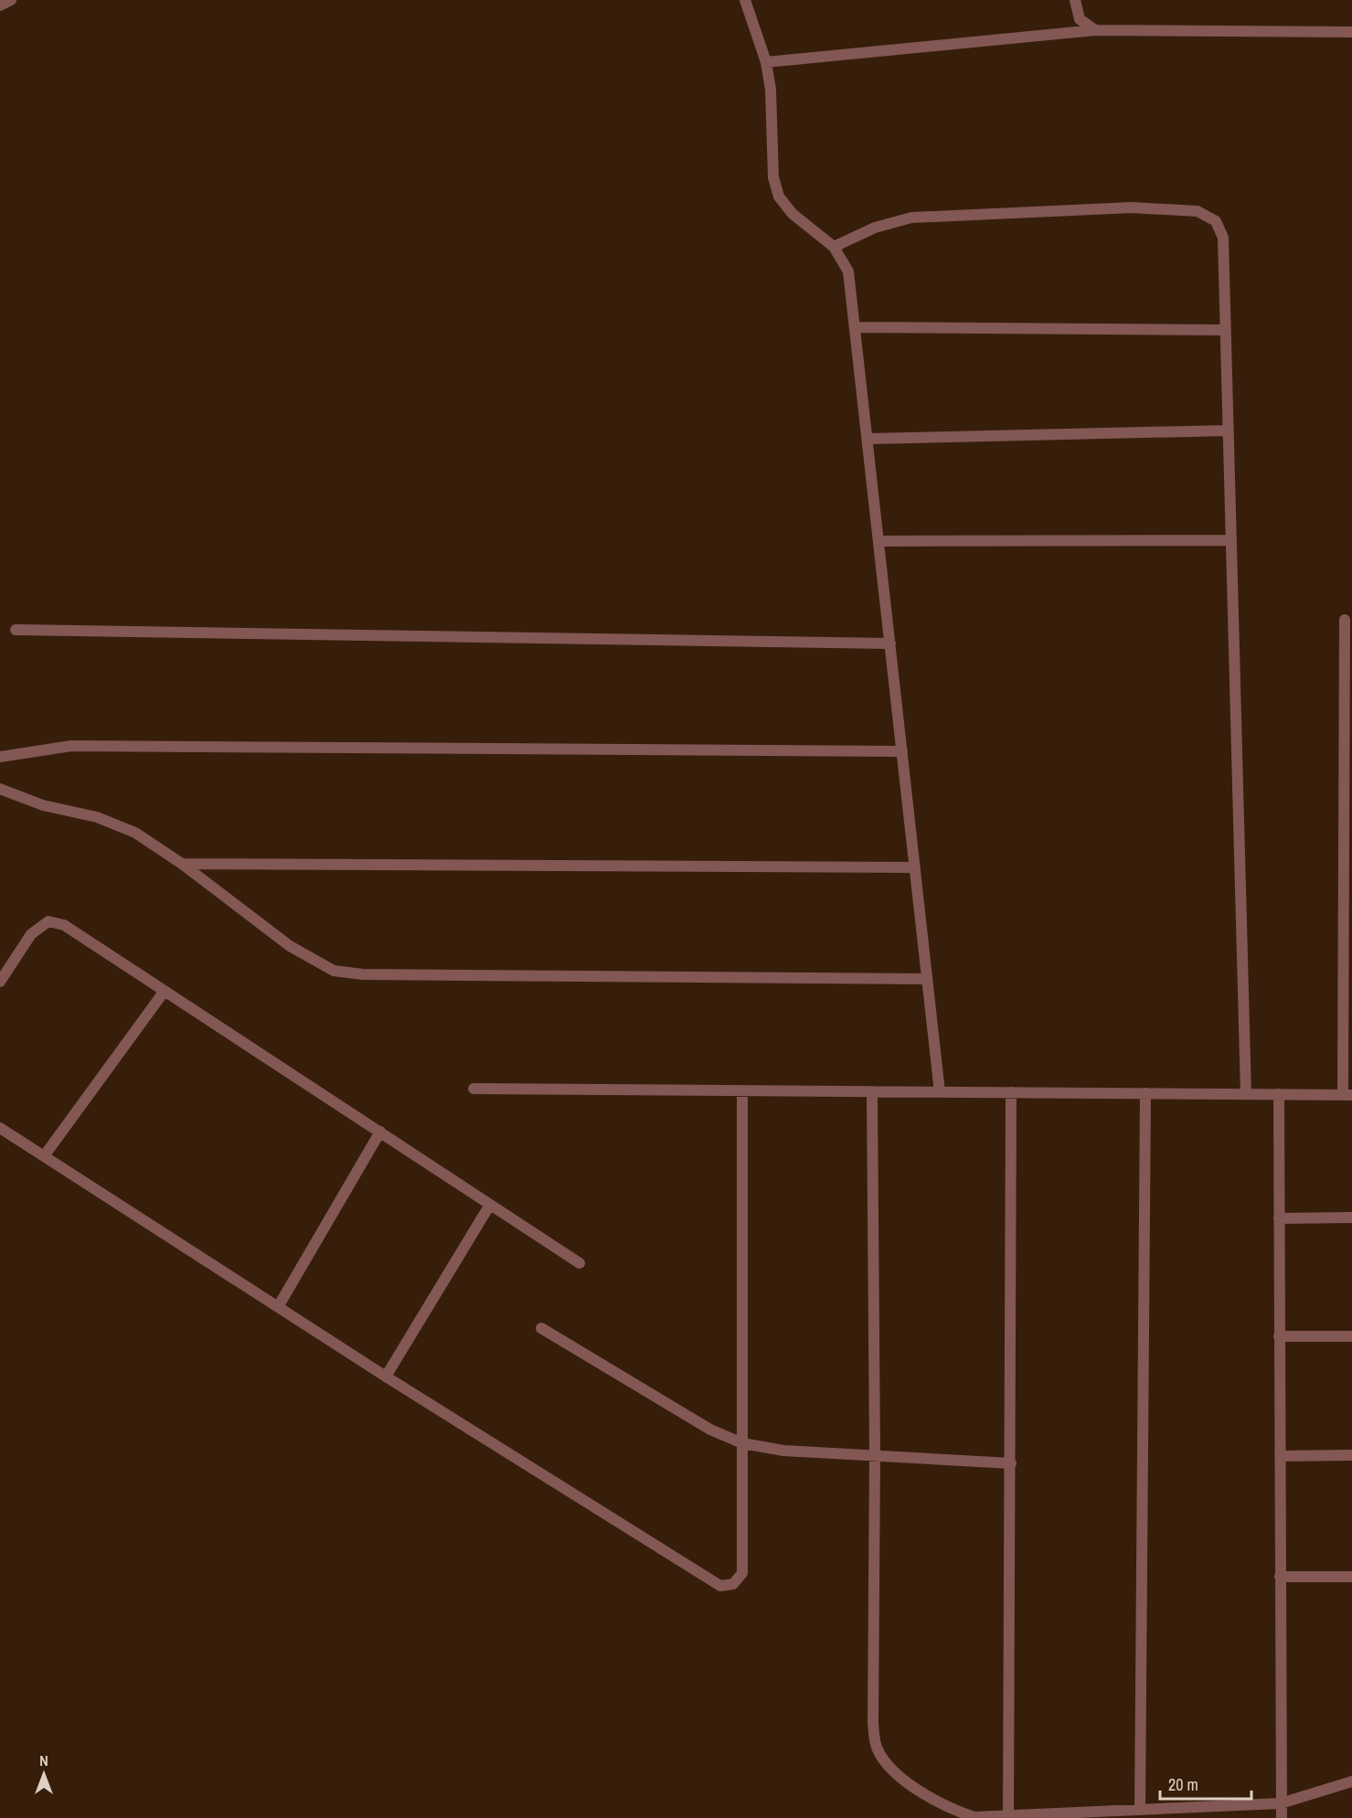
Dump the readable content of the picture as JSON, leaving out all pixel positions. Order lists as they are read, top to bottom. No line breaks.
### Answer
{"scale_bar":"20 m","north":"top"}
